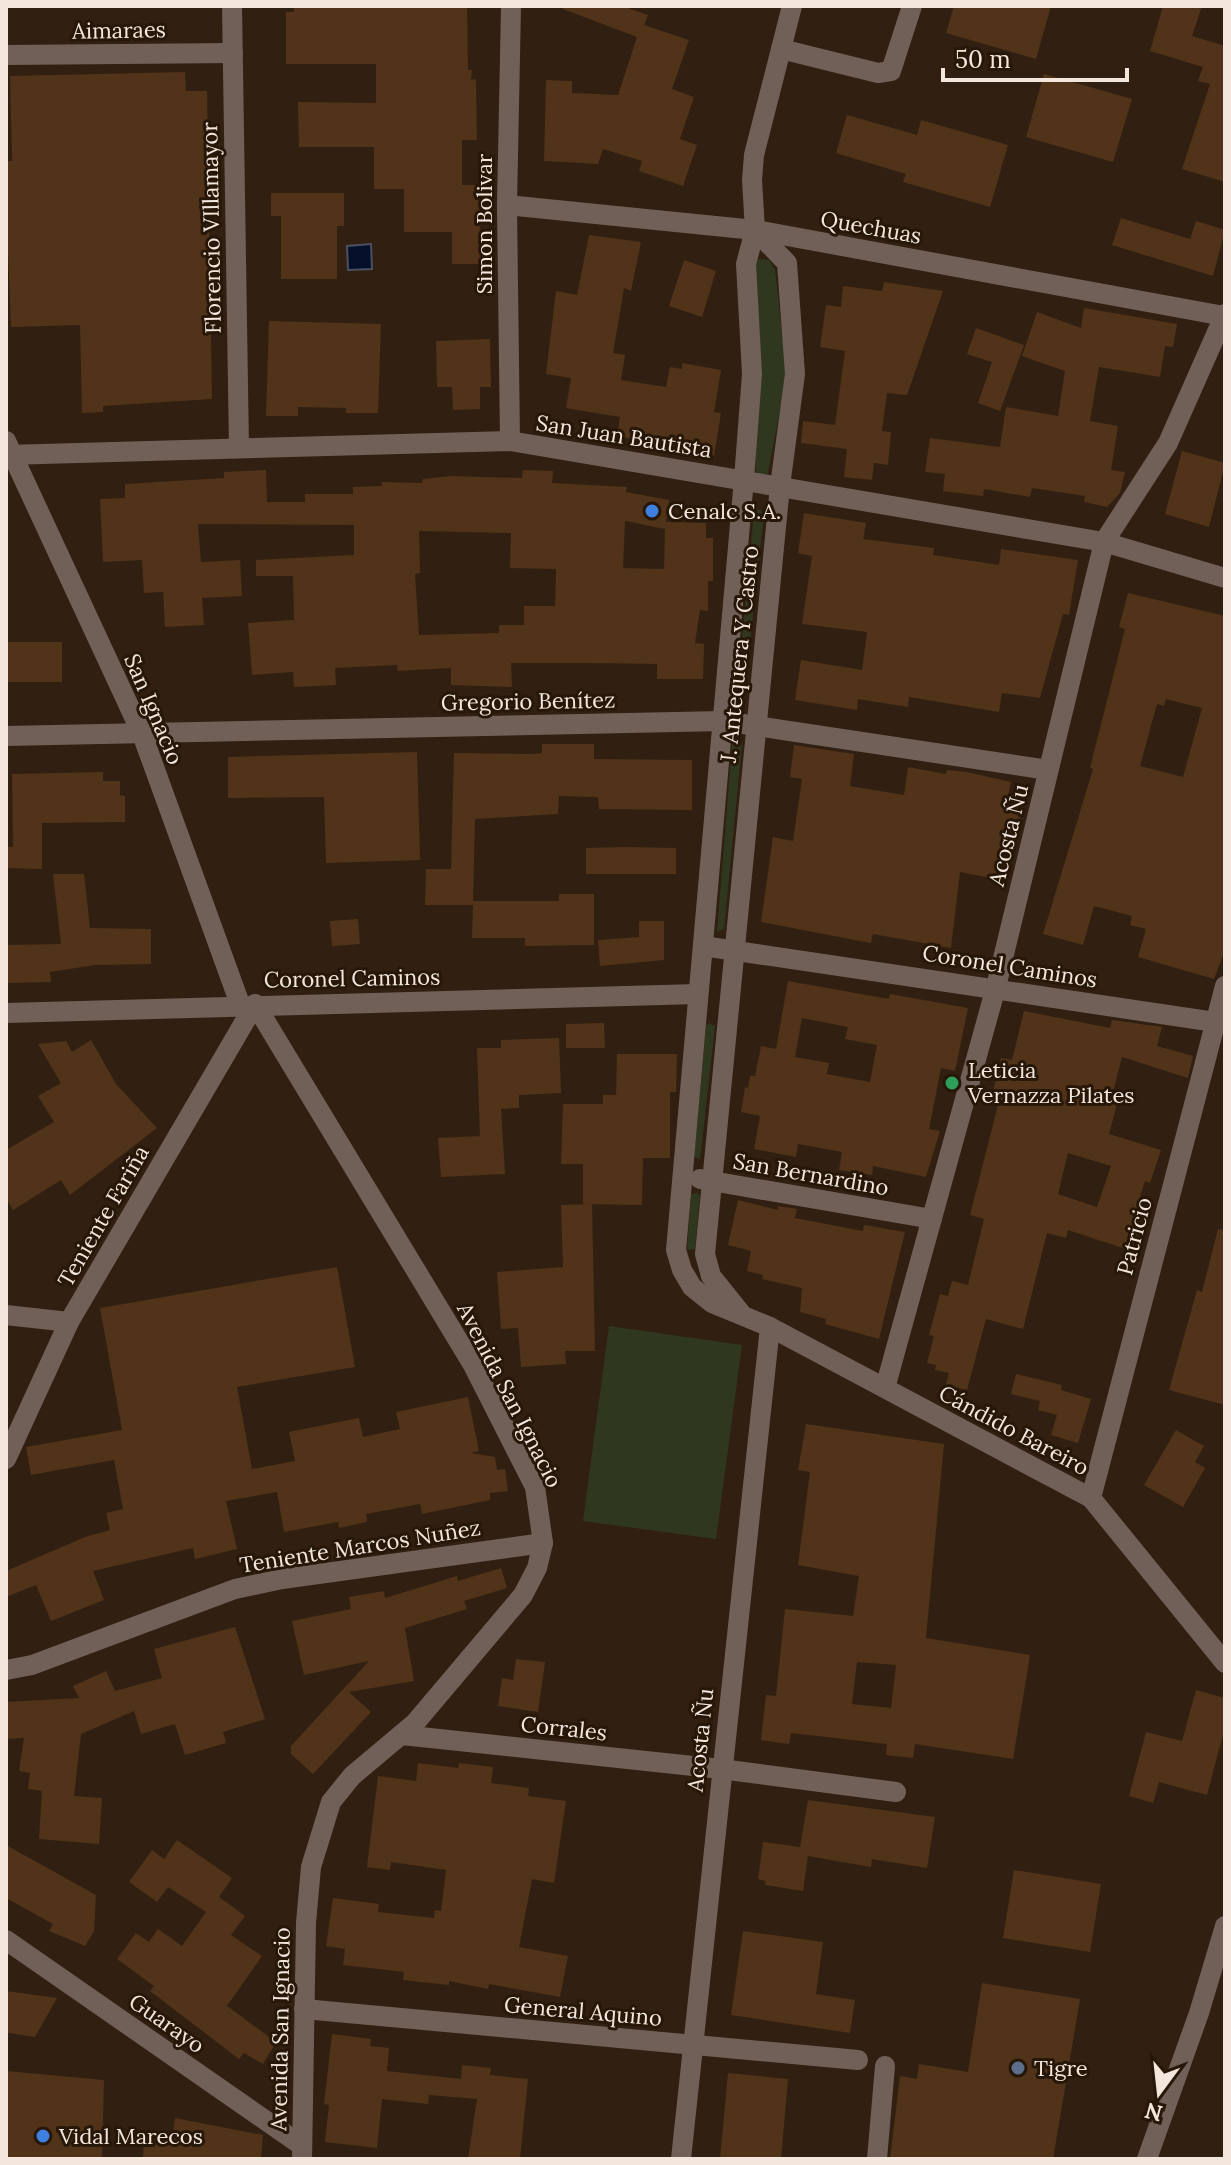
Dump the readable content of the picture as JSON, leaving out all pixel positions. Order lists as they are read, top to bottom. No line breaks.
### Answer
{"streets":{"street":["Aimaraes","Simon Bolivar","Quechuas","Florencio VIllamayor","San Juan Bautista","J. Antequera Y Castro","Gregorio Benítez","San Ignacio","Acosta Ñu","Coronel Caminos","San Bernardino","Teniente Fariña","Patricio","Avenida San Ignacio","Cándido Bareiro","Teniente Marcos Nuñez","Corrales","General Aquino","Guarayo"]},"crossings":[["Aimaraes","Florencio VIllamayor"],["Simon Bolivar","Quechuas"],["Simon Bolivar","San Juan Bautista"],["Quechuas","J. Antequera Y Castro"],["Quechuas","Acosta Ñu"],["Florencio VIllamayor","San Juan Bautista"],["San Juan Bautista","J. Antequera Y Castro"],["San Juan Bautista","San Ignacio"],["San Juan Bautista","Acosta Ñu"],["J. Antequera Y Castro","Gregorio Benítez"],["J. Antequera Y Castro","Acosta Ñu"],["J. Antequera Y Castro","Coronel Caminos"],["J. Antequera Y Castro","San Bernardino"],["J. Antequera Y Castro","Cándido Bareiro"],["Gregorio Benítez","San Ignacio"],["Gregorio Benítez","Acosta Ñu"],["San Ignacio","Coronel Caminos"],["San Ignacio","Teniente Fariña"],["San Ignacio","Avenida San Ignacio"],["Acosta Ñu","Coronel Caminos"],["Acosta Ñu","San Bernardino"],["Acosta Ñu","Cándido Bareiro"],["Acosta Ñu","Corrales"],["Acosta Ñu","General Aquino"],["Coronel Caminos","Teniente Fariña"],["Coronel Caminos","Patricio"],["Coronel Caminos","Avenida San Ignacio"],["Teniente Fariña","Avenida San Ignacio"],["Patricio","Cándido Bareiro"],["Avenida San Ignacio","Teniente Marcos Nuñez"],["Avenida San Ignacio","Corrales"],["Avenida San Ignacio","General Aquino"],["Avenida San Ignacio","Guarayo"]],"places":["Cenalc S.A.","Leticia Vernazza Pilates","Tigre","Vidal Marecos"],"scale_bar":"50 m","north":"bottom"}
